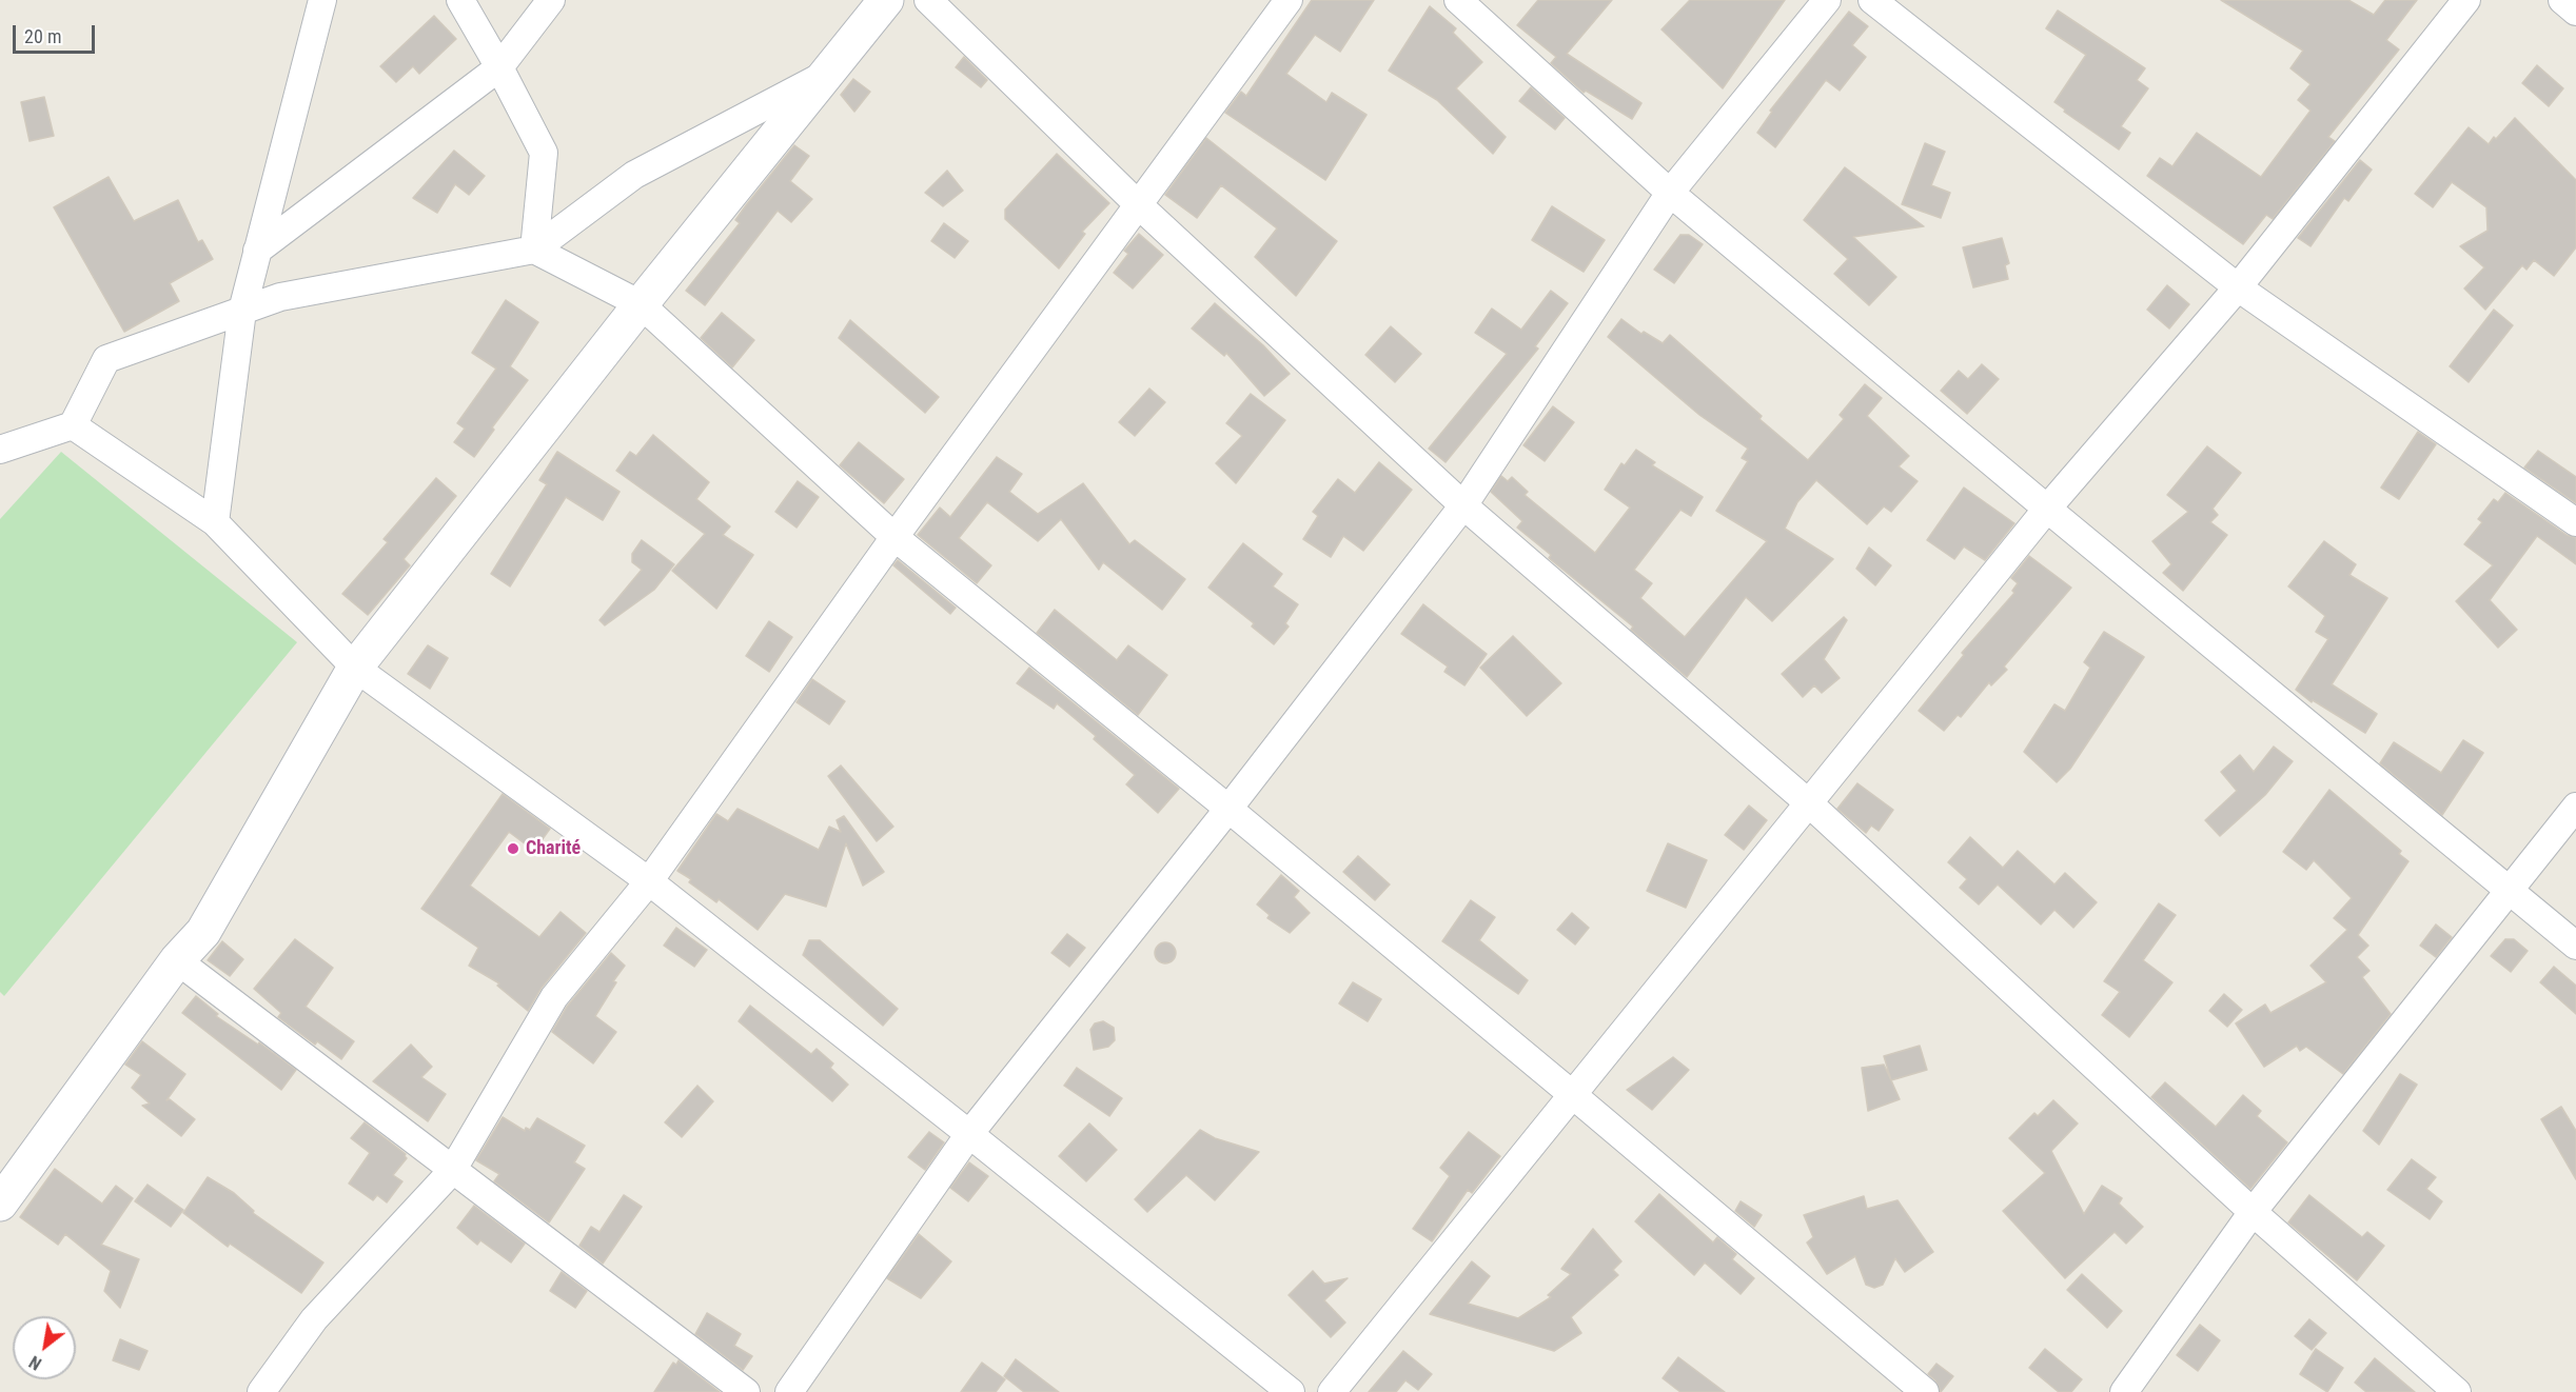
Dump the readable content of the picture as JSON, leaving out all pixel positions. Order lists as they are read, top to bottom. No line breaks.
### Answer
{"places":["Charité"],"scale_bar":"20 m","north":"bottom left"}
